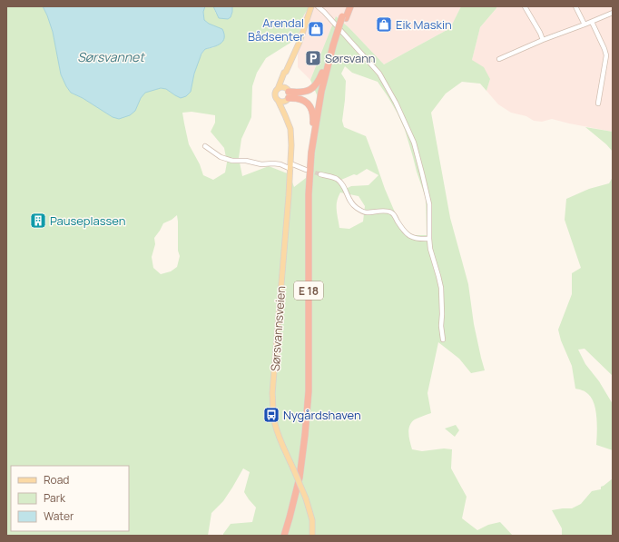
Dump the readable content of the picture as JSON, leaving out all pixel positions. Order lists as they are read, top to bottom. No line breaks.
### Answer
{"streets":{"highway":["E 18"],"main road":["Sørsvannsveien"]},"crossings":[["E 18","Sørsvannsveien"]],"water":["Sørsvannet"],"places":{"shop":["Eik Maskin","Arendal Bådsenter"],"parking":["Sørsvann"],"building":["Pauseplassen"],"bus stop":["Nygårdshaven"]},"legend":["Road","Park","Water"]}
